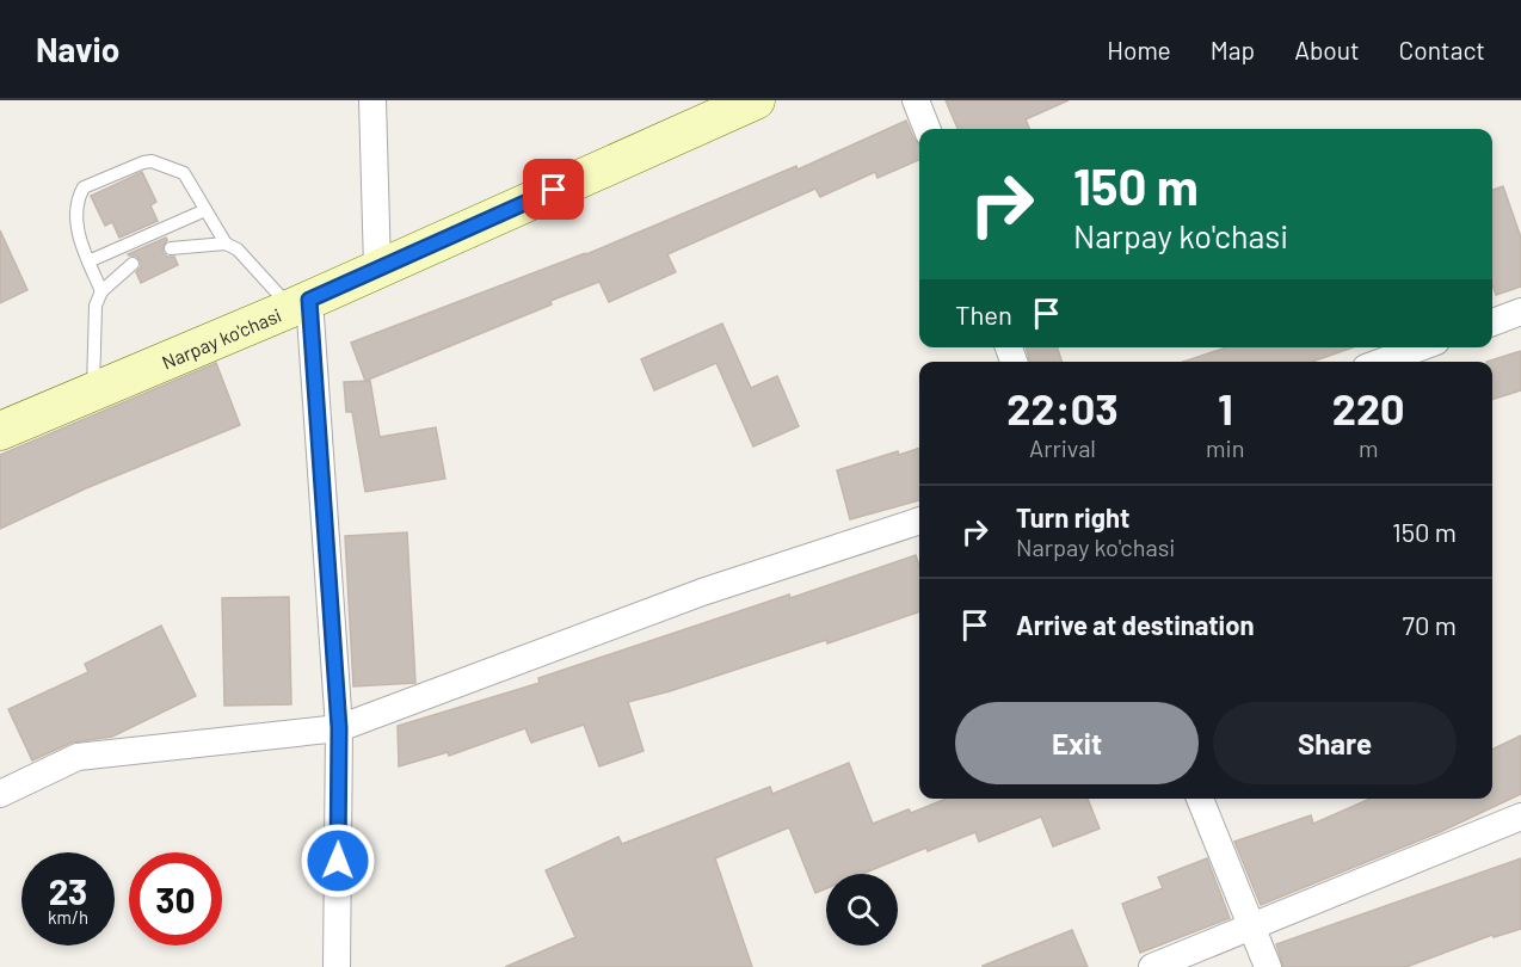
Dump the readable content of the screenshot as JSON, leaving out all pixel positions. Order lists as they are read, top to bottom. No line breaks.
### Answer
{"streets":{"main road":["Narpay ko'chasi"]},"page":{"header":"Navio","nav":["Home","Map","About","Contact"],"turn":["150 m","Narpay ko'chasi"],"then":"Then","eta":["22:03","Arrival","1","min","220","m"],"list":[{"name":"Turn right","note":"Narpay ko'chasi","value":"150 m"},{"name":"Arrive at destination","value":"70 m"}],"buttons":["Exit","Share"],"speed":"23 km/h","limit":"30"}}
